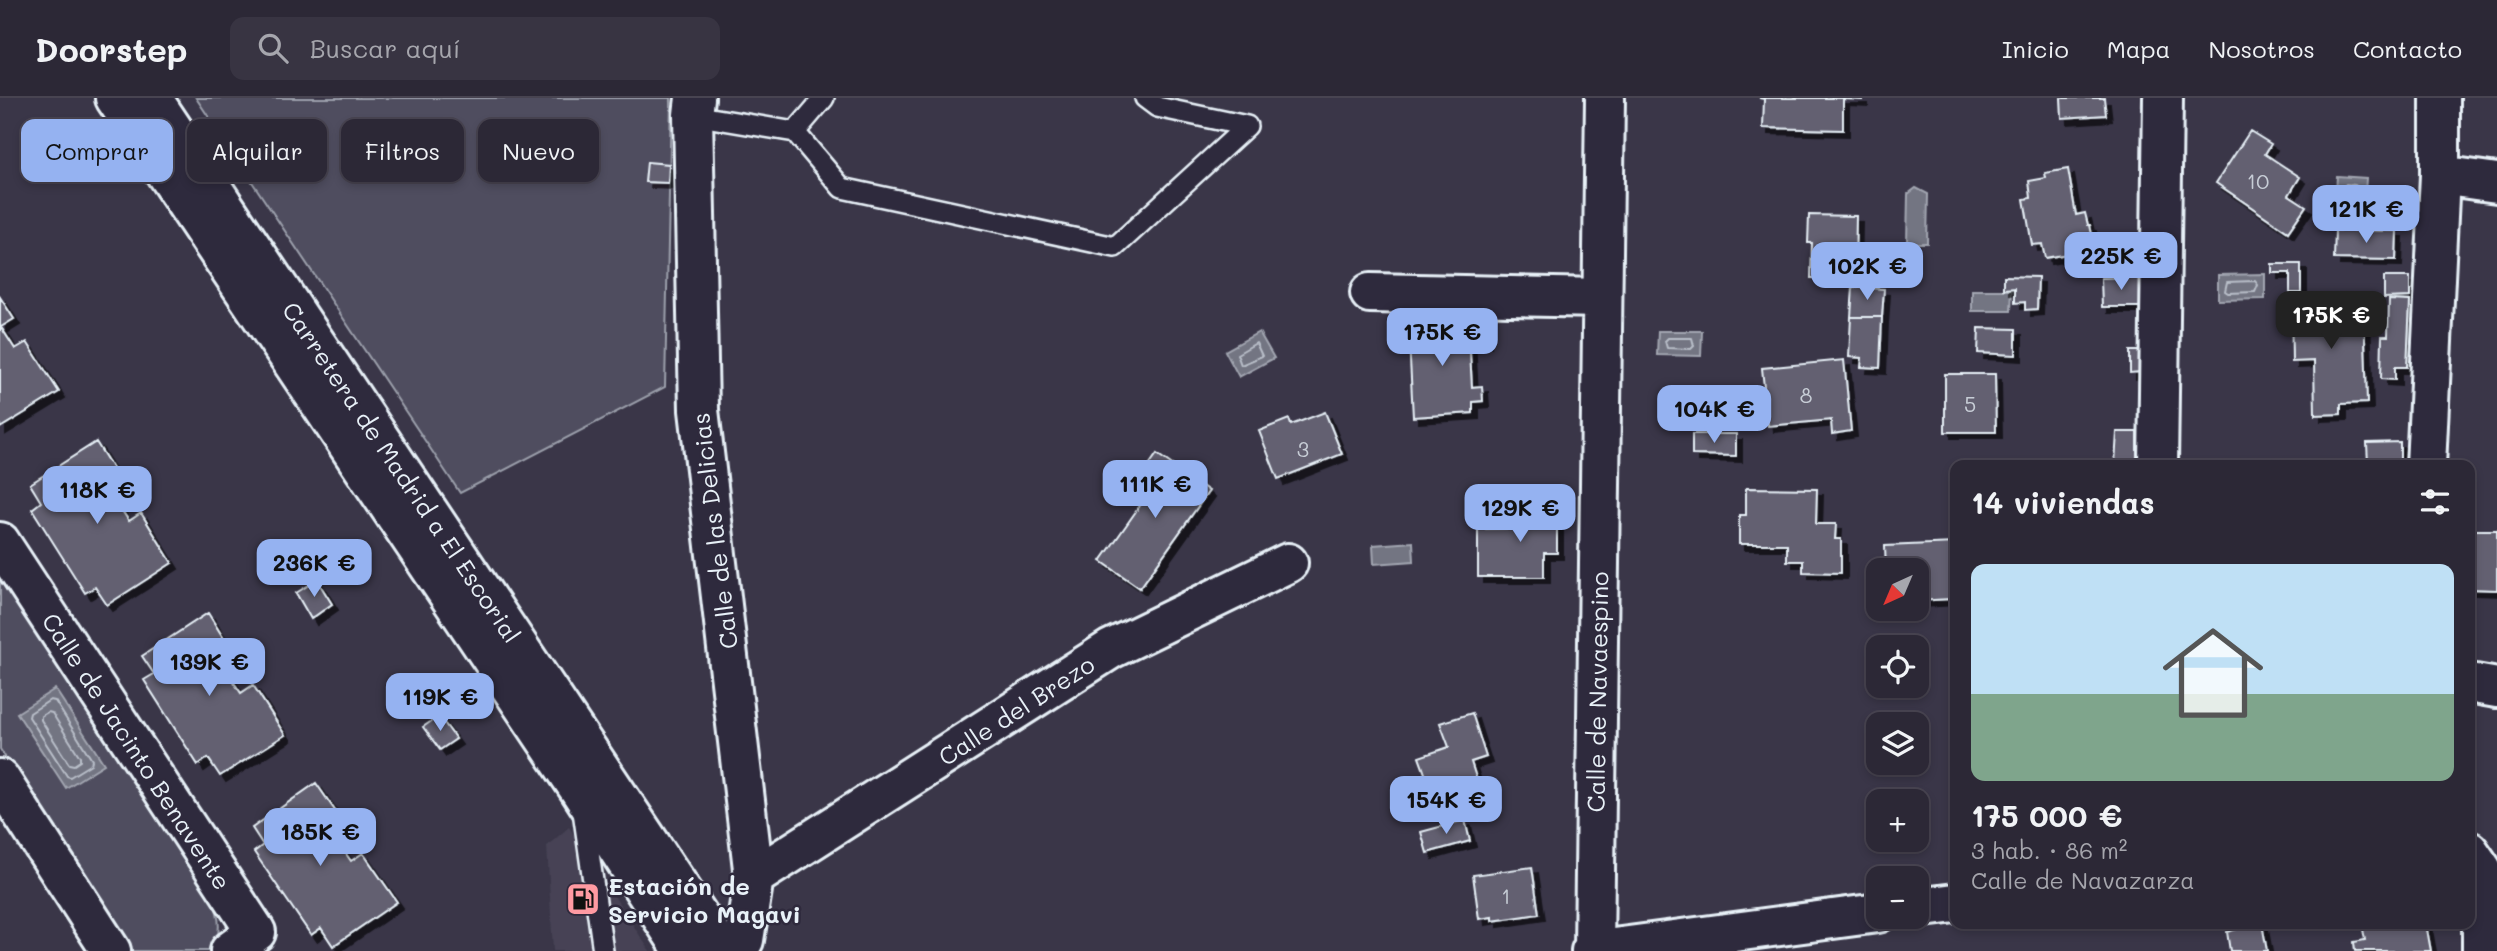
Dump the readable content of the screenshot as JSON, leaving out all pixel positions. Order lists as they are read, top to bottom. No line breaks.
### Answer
{"streets":{"main road":["Carretera de Madrid a El Escorial","Calle de las Delicias","Calle de Navaespino","Calle del Brezo","Calle de Jacinto Benavente"]},"crossings":[["Carretera de Madrid a El Escorial","Calle de las Delicias"],["Calle de las Delicias","Calle del Brezo"]],"places":{"fuel station":["Estación de Servicio Magavi"]},"house_numbers":["10","8","5","3","1"],"north":"bottom left","page":{"header":"Doorstep","search":"Buscar aquí","nav":["Inicio","Mapa","Nosotros","Contacto"],"chip":["Comprar","Alquilar","Filtros","Nuevo"],"price":["121K €","225K €","102K €","175K €","175K €","104K €","111K €","118K €","129K €","236K €","139K €","119K €","154K €","185K €"],"heading":"14 viviendas","list":[{"name":"175 000 €","note":"3 hab. · 86 m² · Calle de Navazarza"}],"map_buttons":["+","−"]}}
